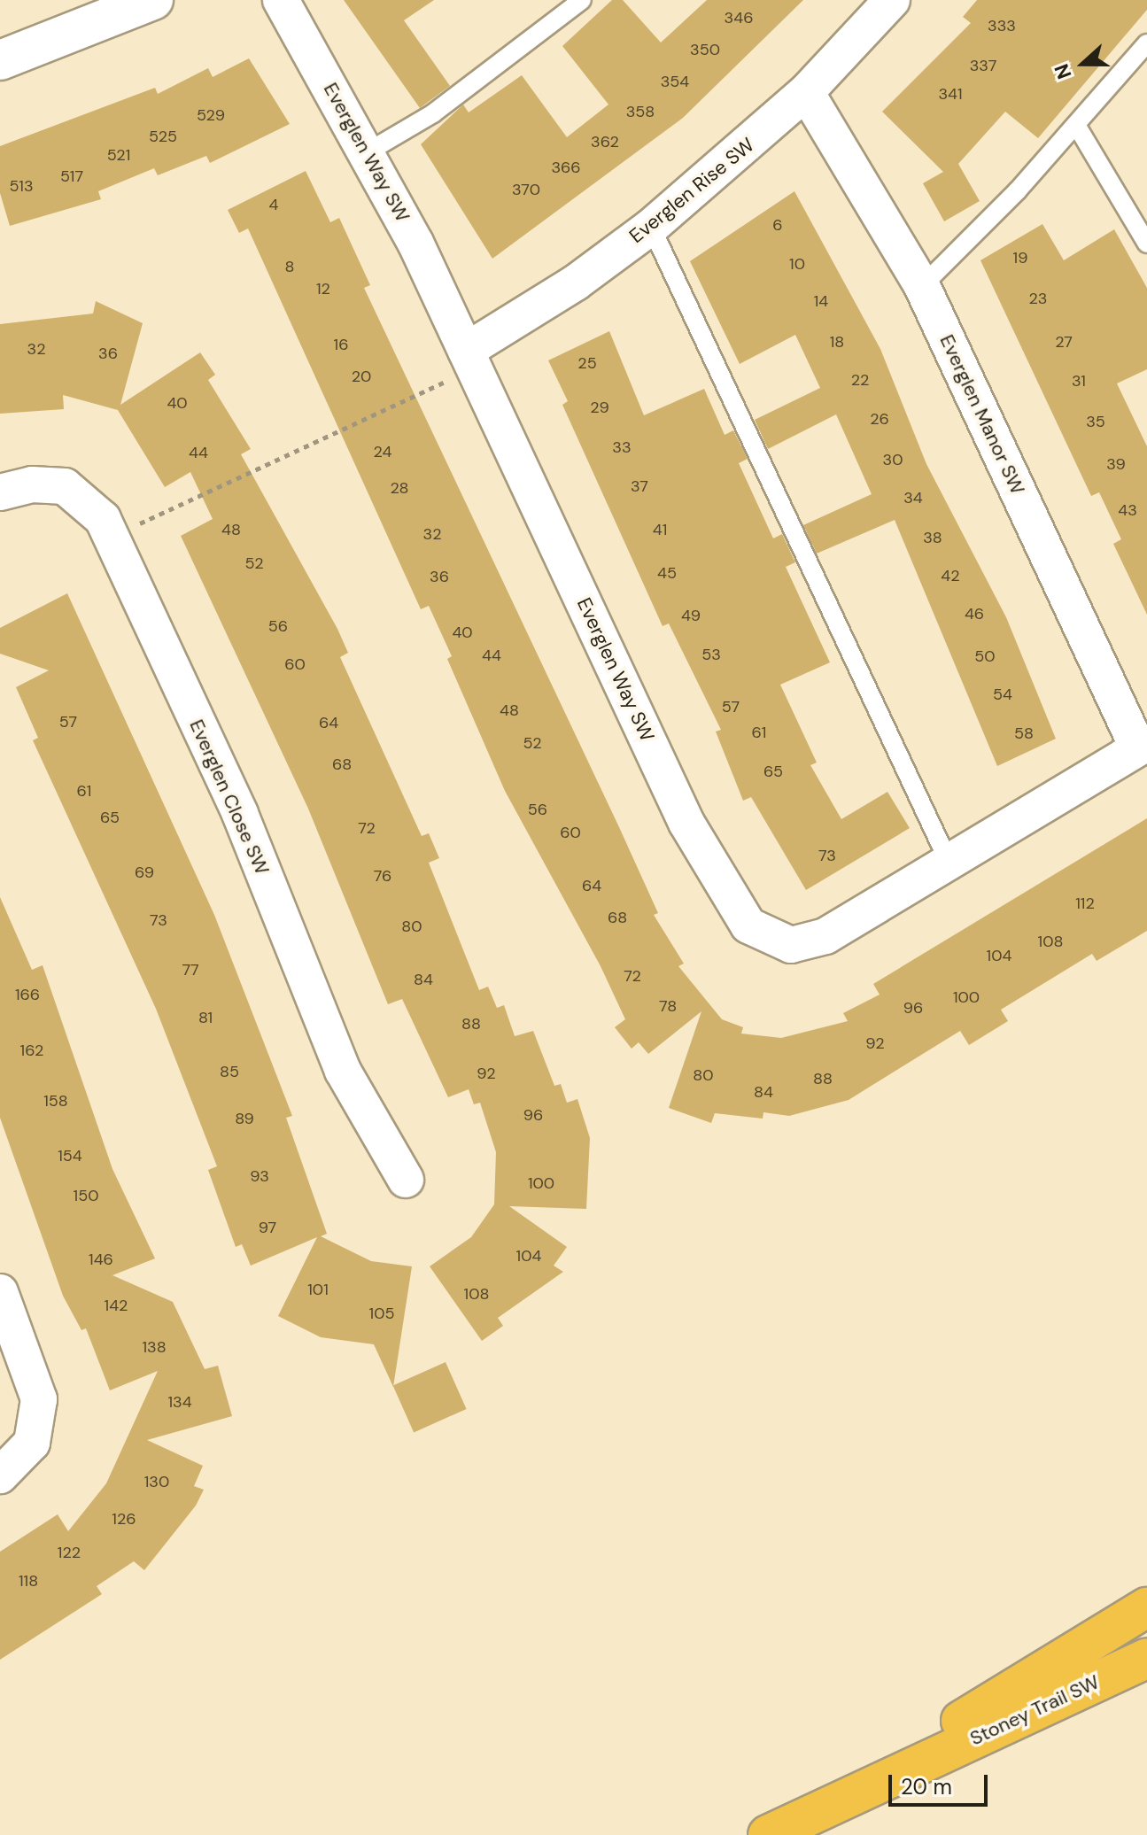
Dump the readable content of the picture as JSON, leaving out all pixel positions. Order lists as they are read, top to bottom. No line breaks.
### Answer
{"streets":{"highway":["Stoney Trail SW"],"street":["Everglen Way SW","Everglen Rise SW","Everglen Manor SW","Everglen Close SW"]},"crossings":[["Everglen Way SW","Everglen Rise SW"],["Everglen Way SW","Everglen Manor SW"],["Everglen Rise SW","Everglen Manor SW"]],"house_numbers":["346","333","350","337","354","341","358","529","525","362","521","366","517","513","370","4","6","19","10","8","12","23","14","18","27","16","32","36","25","20","22","31","40","29","26","35","33","24","44","30","39","37","28","34","43","48","41","32","38","52","45","42","36","46","49","56","40","53","44","50","60","54","57","48","57","64","61","58","52","68","65","61","56","65","72","60","73","69","76","64","112","68","73","80","108","104","77","72","84","166","100","78","96","81","88","92","162","85","92","80","88","84","158","96","89","154","93","100","150","97","104","146","101","108","142","105","138","134","130","126","122","118"],"scale_bar":"20 m","north":"left"}
